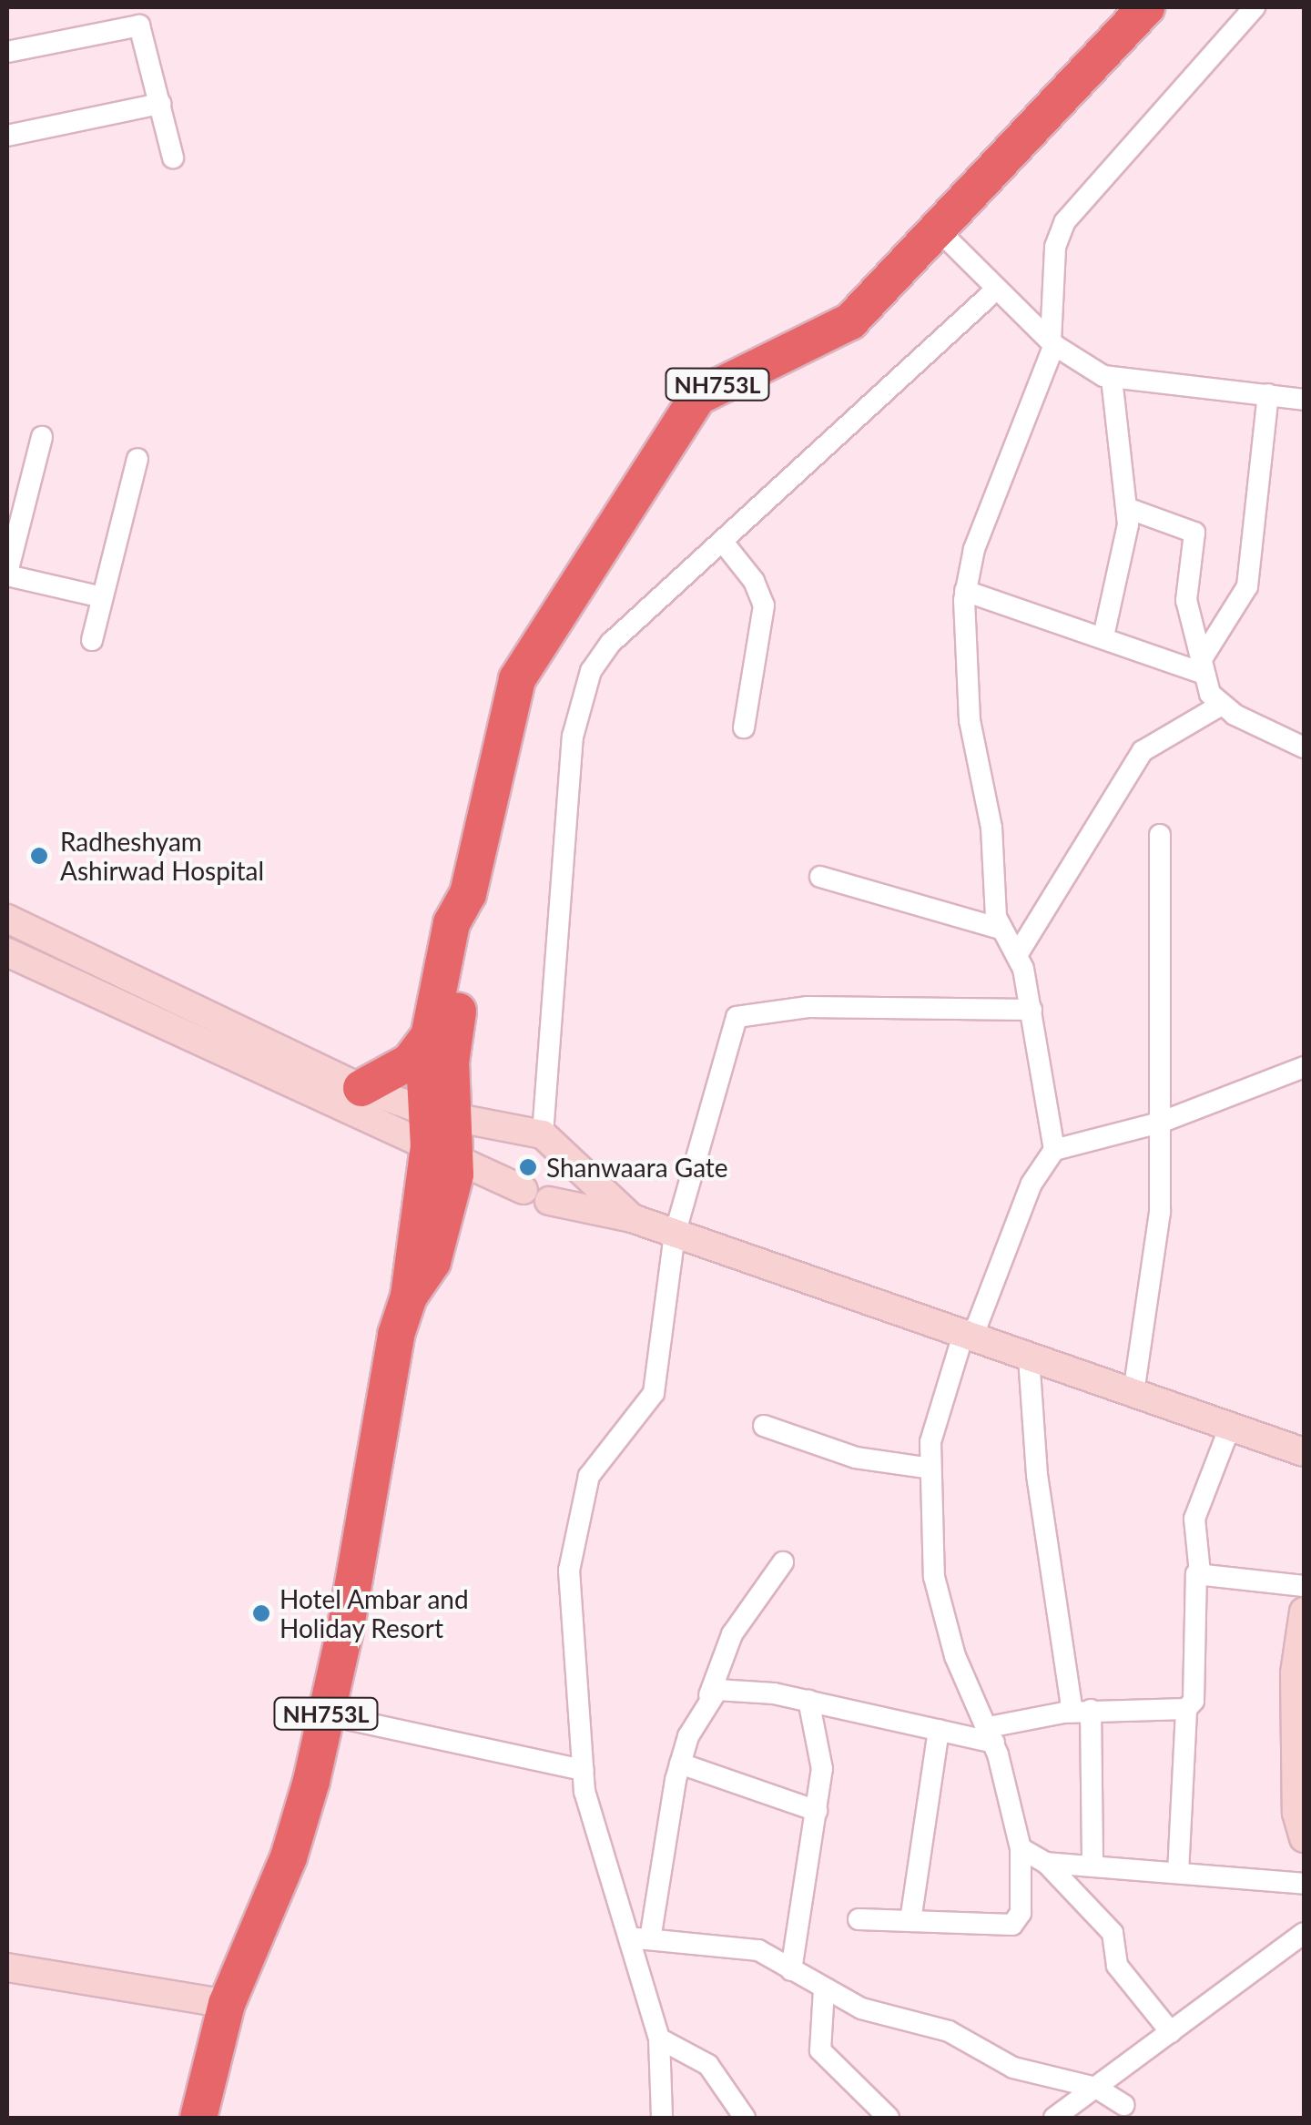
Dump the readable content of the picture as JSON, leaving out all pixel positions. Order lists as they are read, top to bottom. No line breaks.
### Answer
{"streets":{"highway":["NH753L"]},"places":["Radheshyam Ashirwad Hospital","Shanwaara Gate","Hotel Ambar and Holiday Resort"]}
